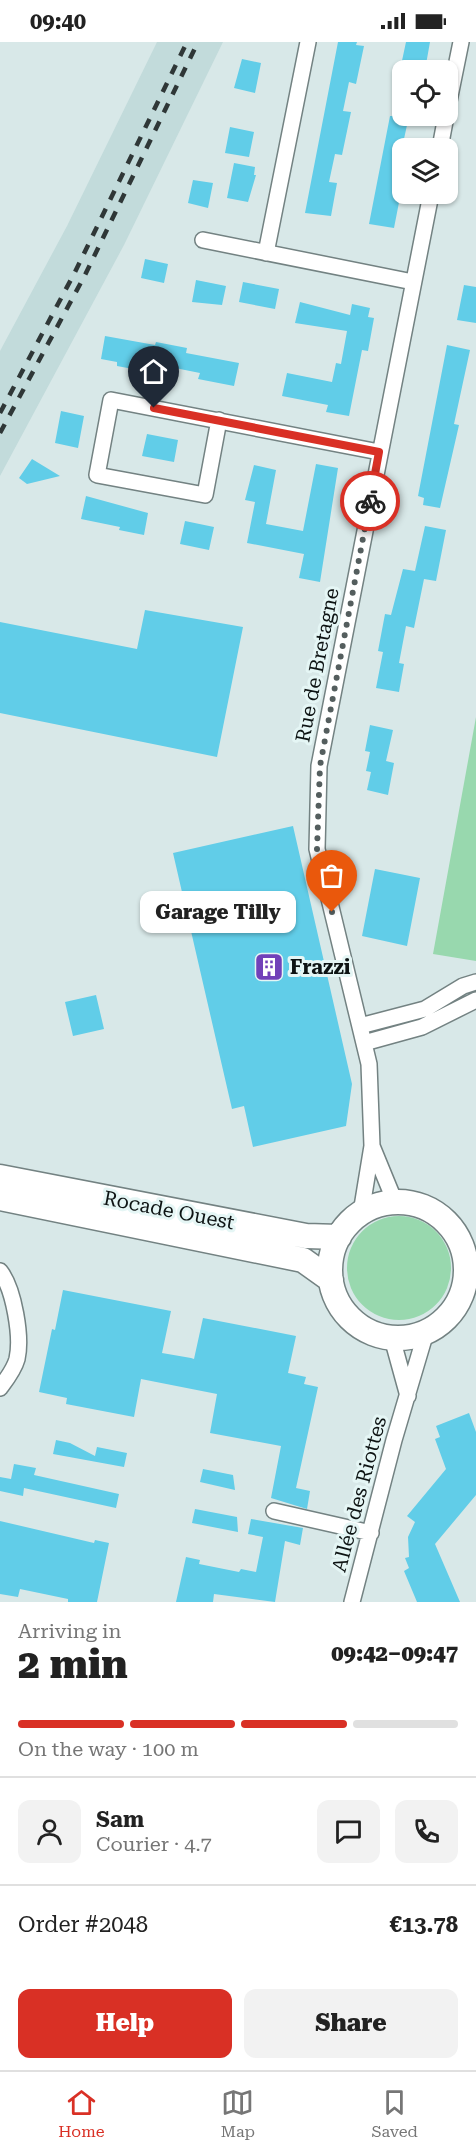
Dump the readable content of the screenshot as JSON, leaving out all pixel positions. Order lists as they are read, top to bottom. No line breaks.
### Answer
{"streets":{"main road":["Rocade Ouest"],"street":["Rue de Bretagne","Allée des Riottes"]},"crossings":[["Rue de Bretagne","Rocade Ouest"],["Rue de Bretagne","Allée des Riottes"],["Rocade Ouest","Allée des Riottes"]],"places":{"other":["Garage Tilly"],"building":["Frazzi"]},"page":{"status":"09:40","bubble":"Garage Tilly","heading":["2 min","Arriving in","09:42–09:47"],"panel":["Sam","Courier · 4.7","Order #2048","€13.78"],"bar":"On the way · 100 m","buttons":["Help","Share"],"tabs":["Home","Map","Saved"]}}
